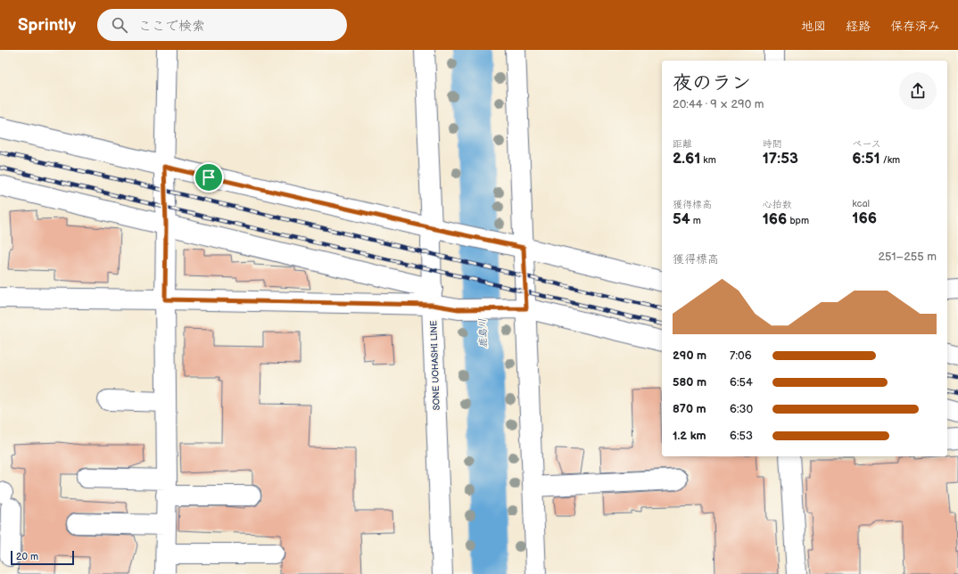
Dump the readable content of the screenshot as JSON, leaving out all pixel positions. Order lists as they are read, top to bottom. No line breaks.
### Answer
{"streets":{"street":["SONE UOHASHI LINE"]},"water":["鹿島川"],"scale_bar":"20 m","page":{"header":"Sprintly","search":"ここで検索","nav":["地図","経路","保存済み"],"heading":["夜のラン","20:44 · 9 × 290 m"],"stats":[["距離","2.61 km"],["時間","17:53"],["ペース","6:51 /km"],["獲得標高","54 m"],["心拍数","166 bpm"],["kcal","166"]],"chart":["獲得標高","251–255 m"],"list":[{"name":"290 m","note":"7:06"},{"name":"580 m","note":"6:54"},{"name":"870 m","note":"6:30"},{"name":"1.2 km","note":"6:53"}],"scale":"20 m"}}
